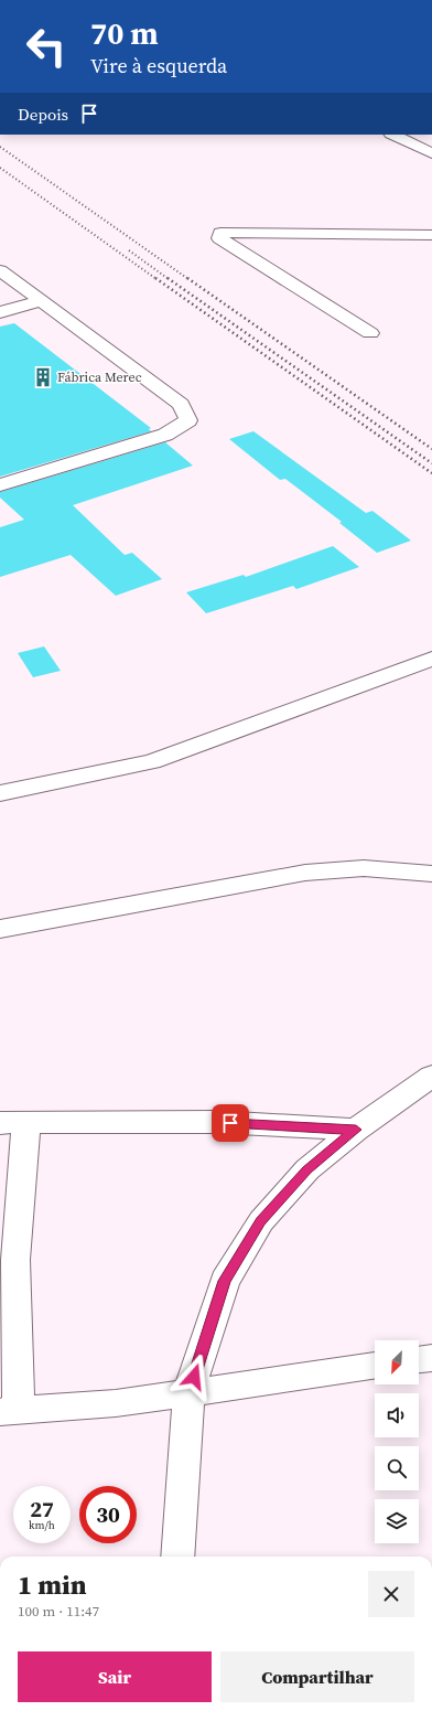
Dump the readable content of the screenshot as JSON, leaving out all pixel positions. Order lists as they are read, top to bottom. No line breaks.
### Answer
{"places":{"building":["Fábrica Merec"]},"north":"bottom left","page":{"turn":["70 m","Vire à esquerda"],"then":"Depois","speed":"27 km/h","limit":"30","heading":["1 min","100 m · 11:47"],"buttons":["Sair","Compartilhar"]}}
